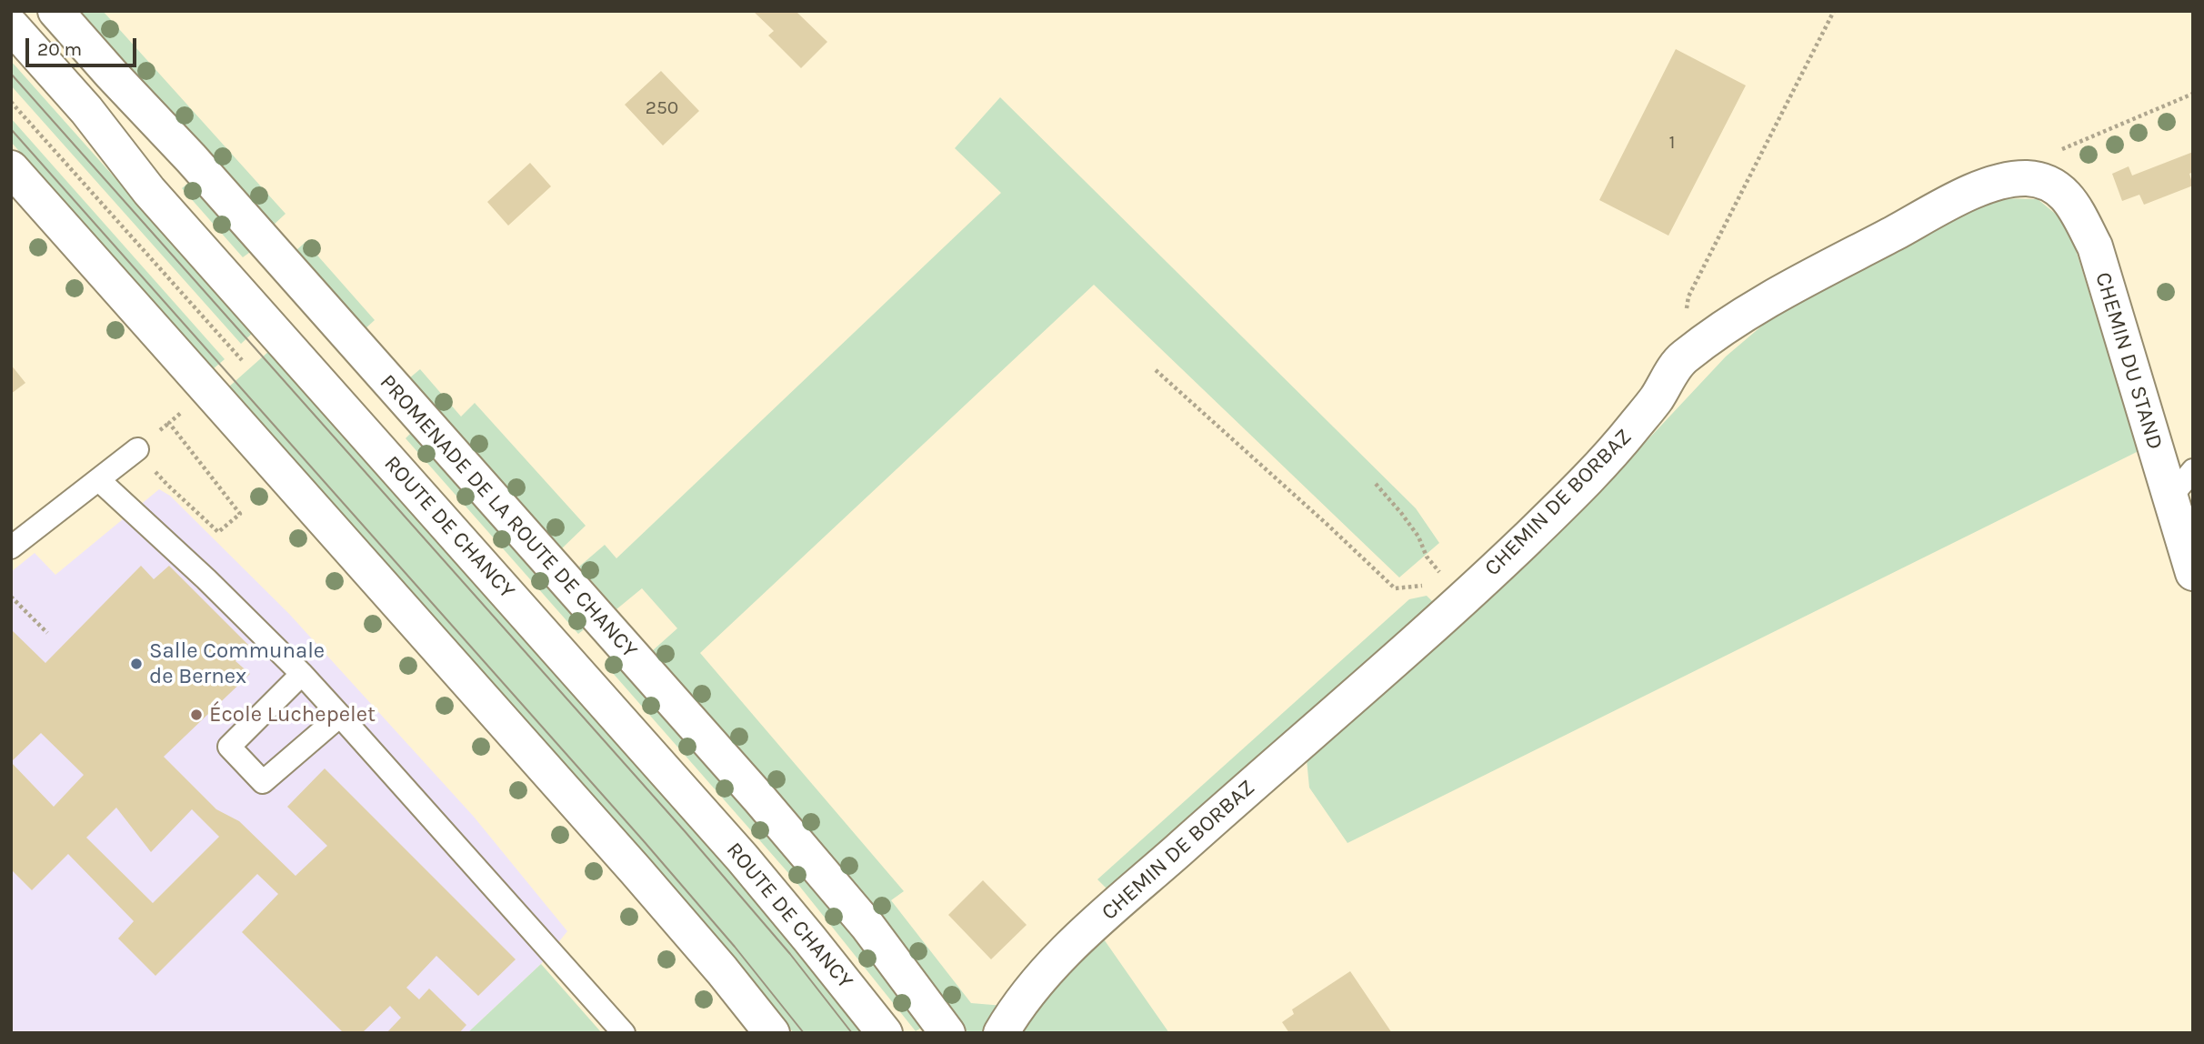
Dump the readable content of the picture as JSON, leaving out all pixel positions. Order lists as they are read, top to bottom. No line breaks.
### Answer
{"streets":{"street":["CHEMIN DU STAND","CHEMIN DE BORBAZ","PROMENADE DE LA ROUTE DE CHANCY","ROUTE DE CHANCY"]},"crossings":[["CHEMIN DU STAND","CHEMIN DE BORBAZ"]],"places":["Salle Communale de Bernex","École Luchepelet"],"house_numbers":["250","1"],"scale_bar":"20 m"}
